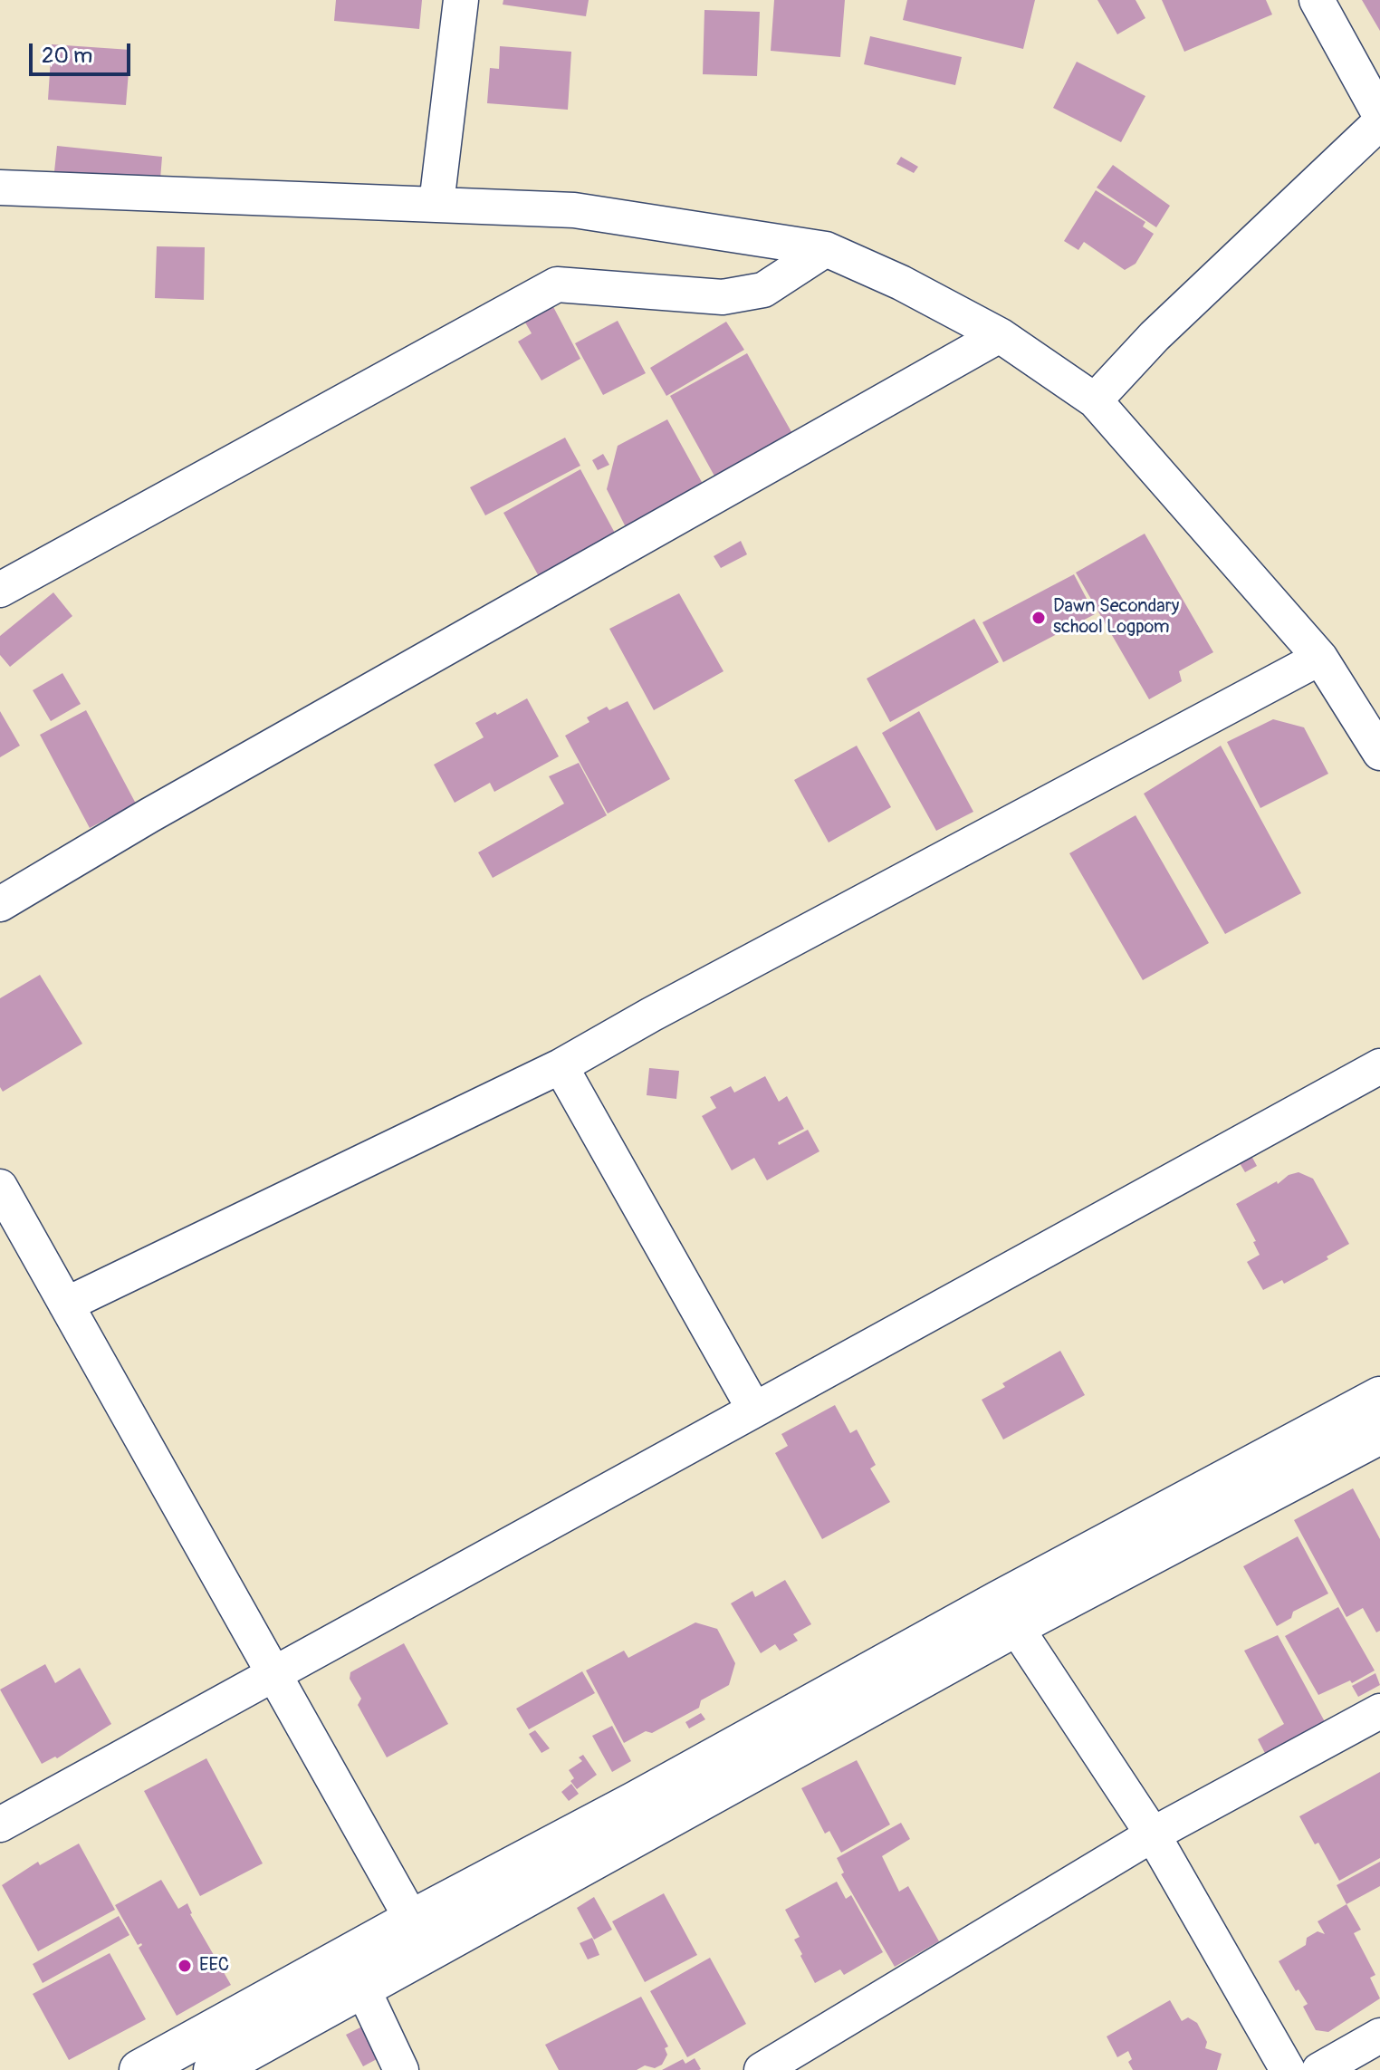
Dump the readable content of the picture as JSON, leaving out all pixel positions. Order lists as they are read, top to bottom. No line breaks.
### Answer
{"places":["Dawn Secondary school Logpom","EEC"],"scale_bar":"20 m"}
